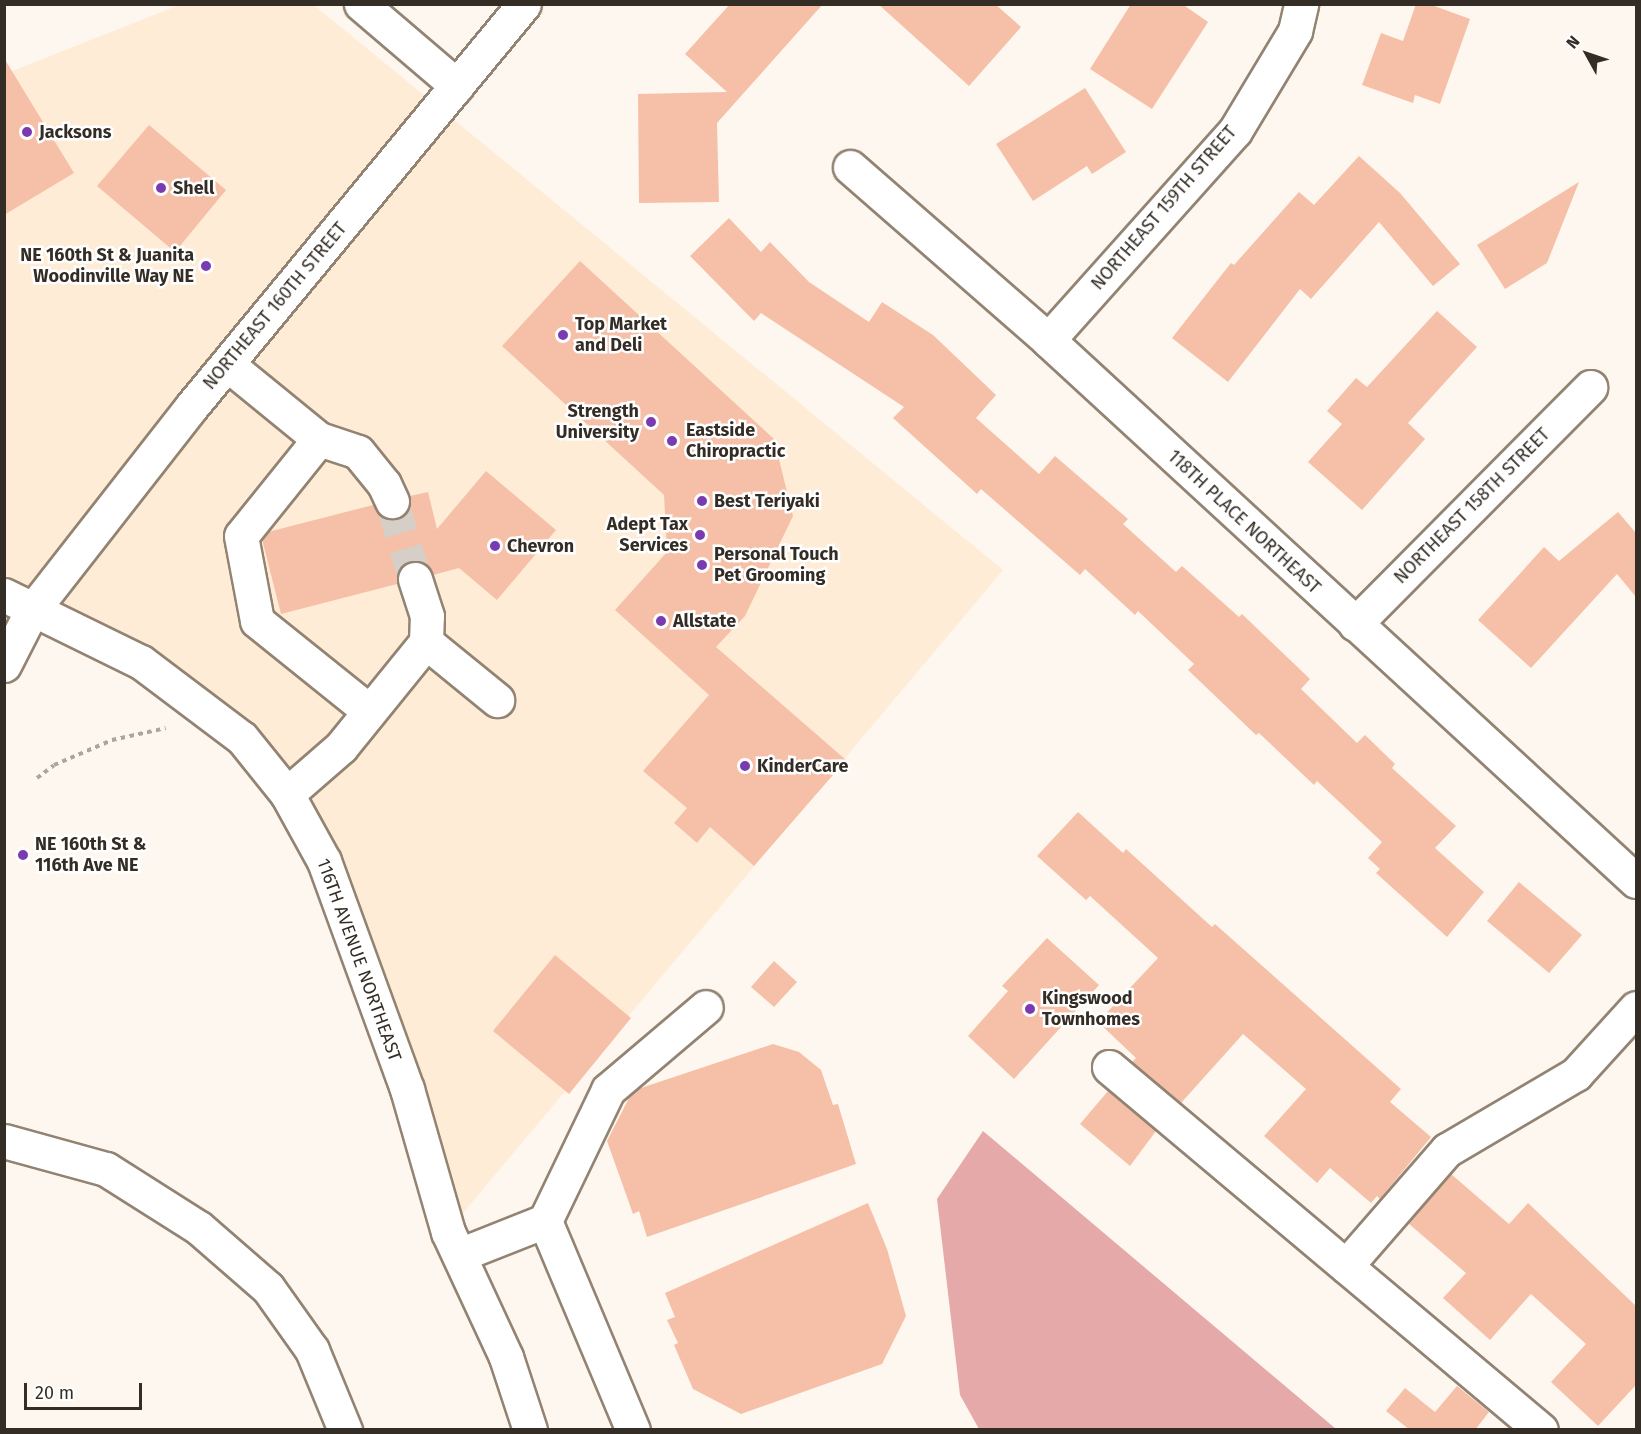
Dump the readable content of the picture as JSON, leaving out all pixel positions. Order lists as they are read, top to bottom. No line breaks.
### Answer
{"streets":{"main road":["NORTHEAST 159TH STREET","NORTHEAST 160TH STREET","NORTHEAST 158TH STREET","118TH PLACE NORTHEAST","116TH AVENUE NORTHEAST"]},"crossings":[["NORTHEAST 159TH STREET","118TH PLACE NORTHEAST"],["NORTHEAST 160TH STREET","116TH AVENUE NORTHEAST"],["NORTHEAST 158TH STREET","118TH PLACE NORTHEAST"]],"places":["Jacksons","Shell","NE 160th St & Juanita Woodinville Way NE","Top Market and Deli","Strength University","Eastside Chiropractic","Best Teriyaki","Adept Tax Services","Chevron","Personal Touch Pet Grooming","Allstate","KinderCare","NE 160th St & 116th Ave NE","Kingswood Townhomes"],"scale_bar":"20 m","north":"top left"}
